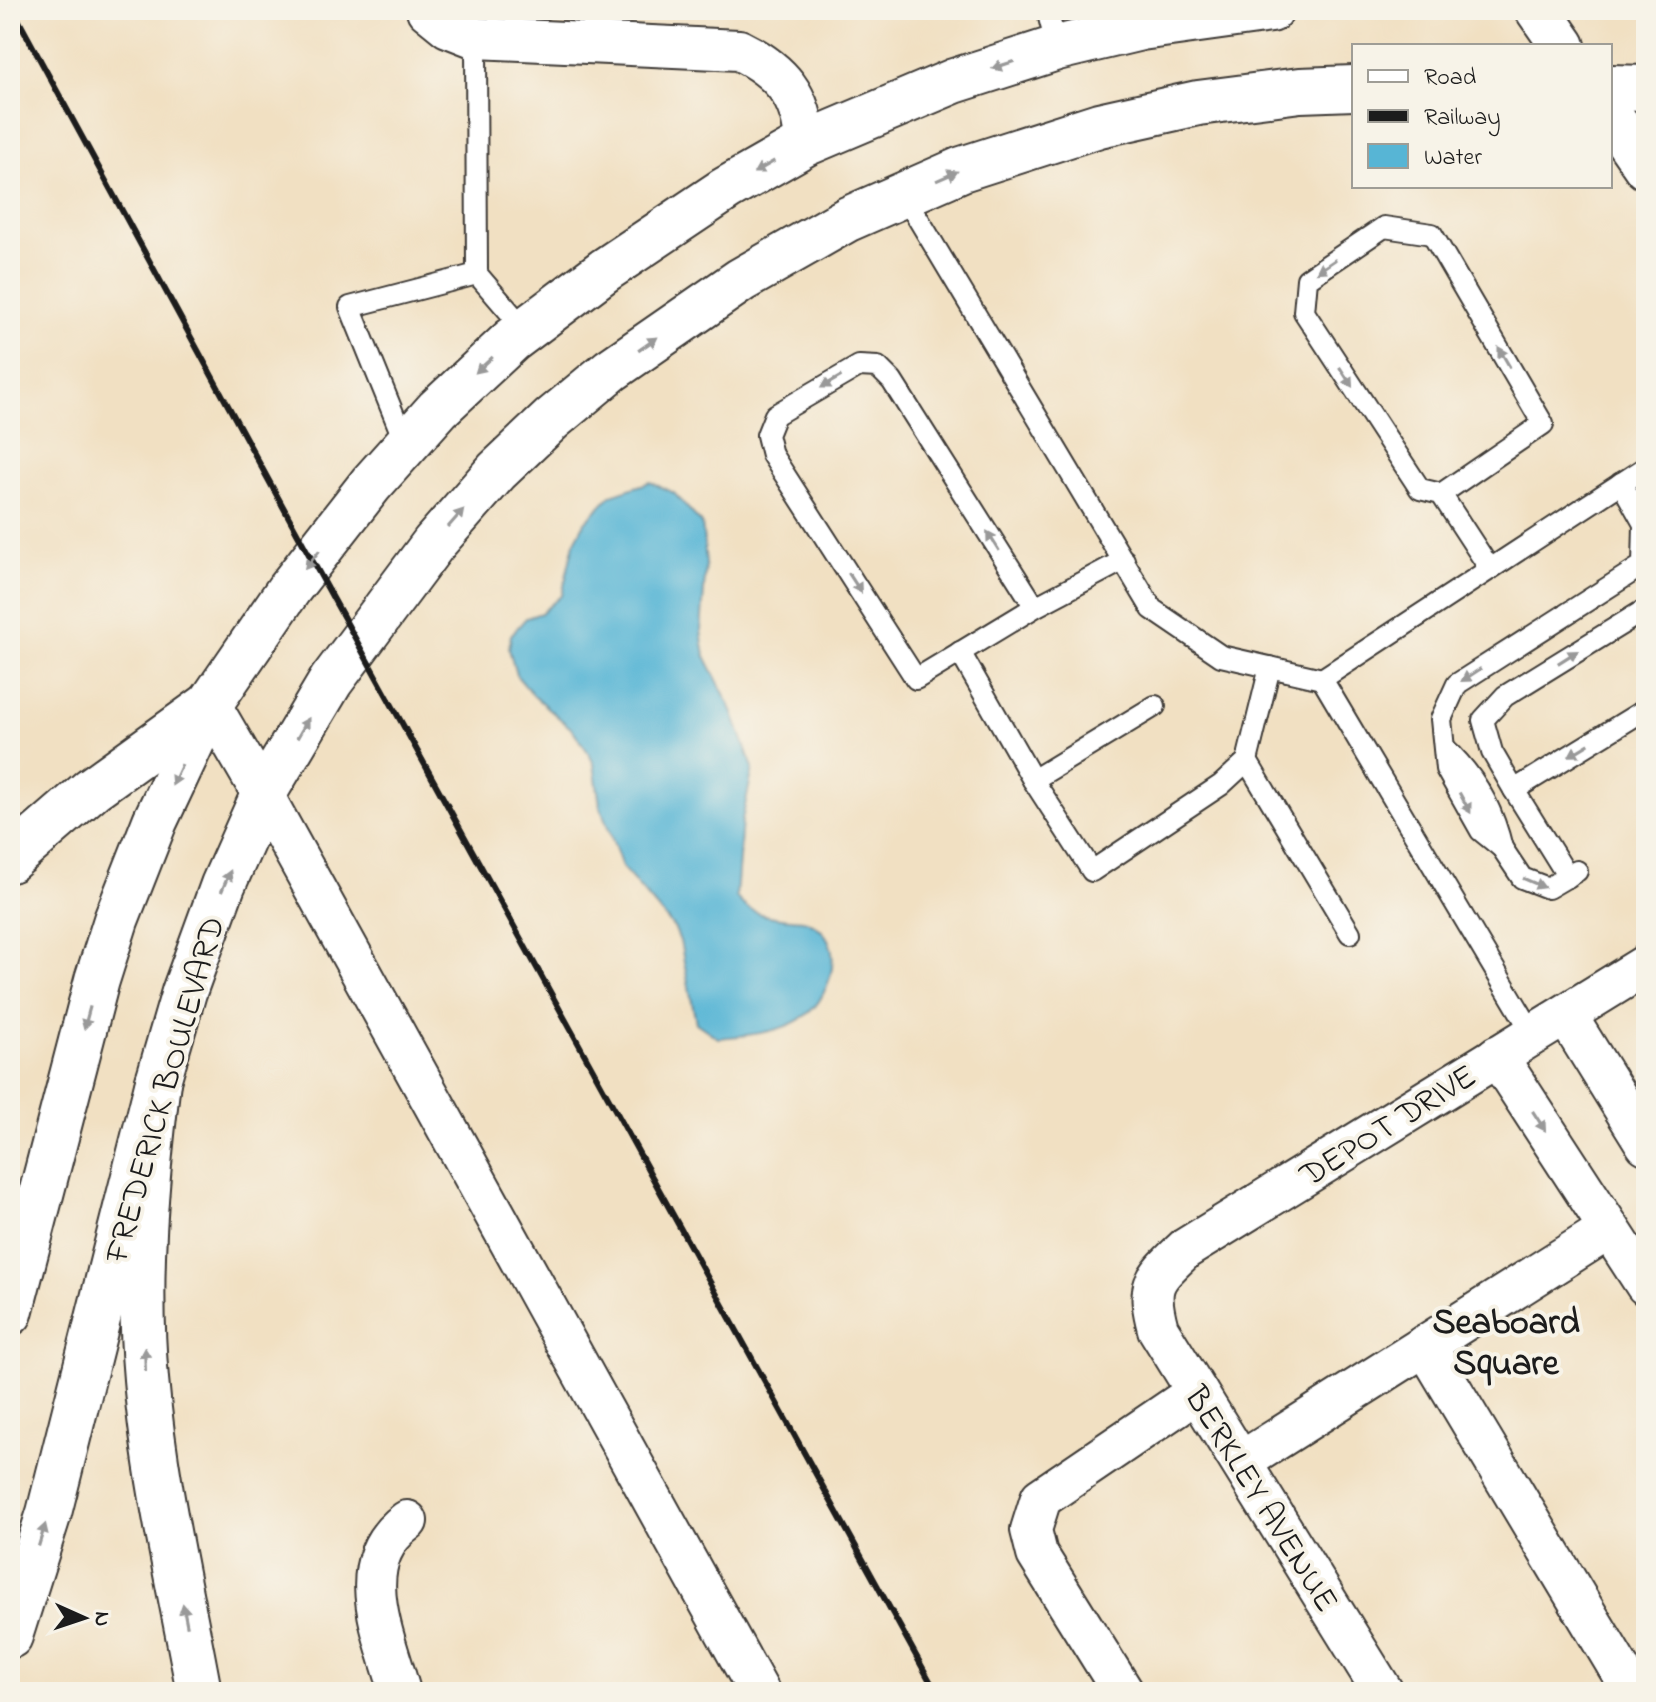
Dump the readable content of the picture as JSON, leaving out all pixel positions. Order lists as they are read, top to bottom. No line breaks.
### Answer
{"streets":{"main road":["FREDERICK BOULEVARD"],"street":["DEPOT DRIVE","BERKLEY AVENUE"]},"crossings":[["DEPOT DRIVE","BERKLEY AVENUE"]],"districts":["Seaboard Square"],"legend":["Road","Railway","Water"],"north":"right"}
